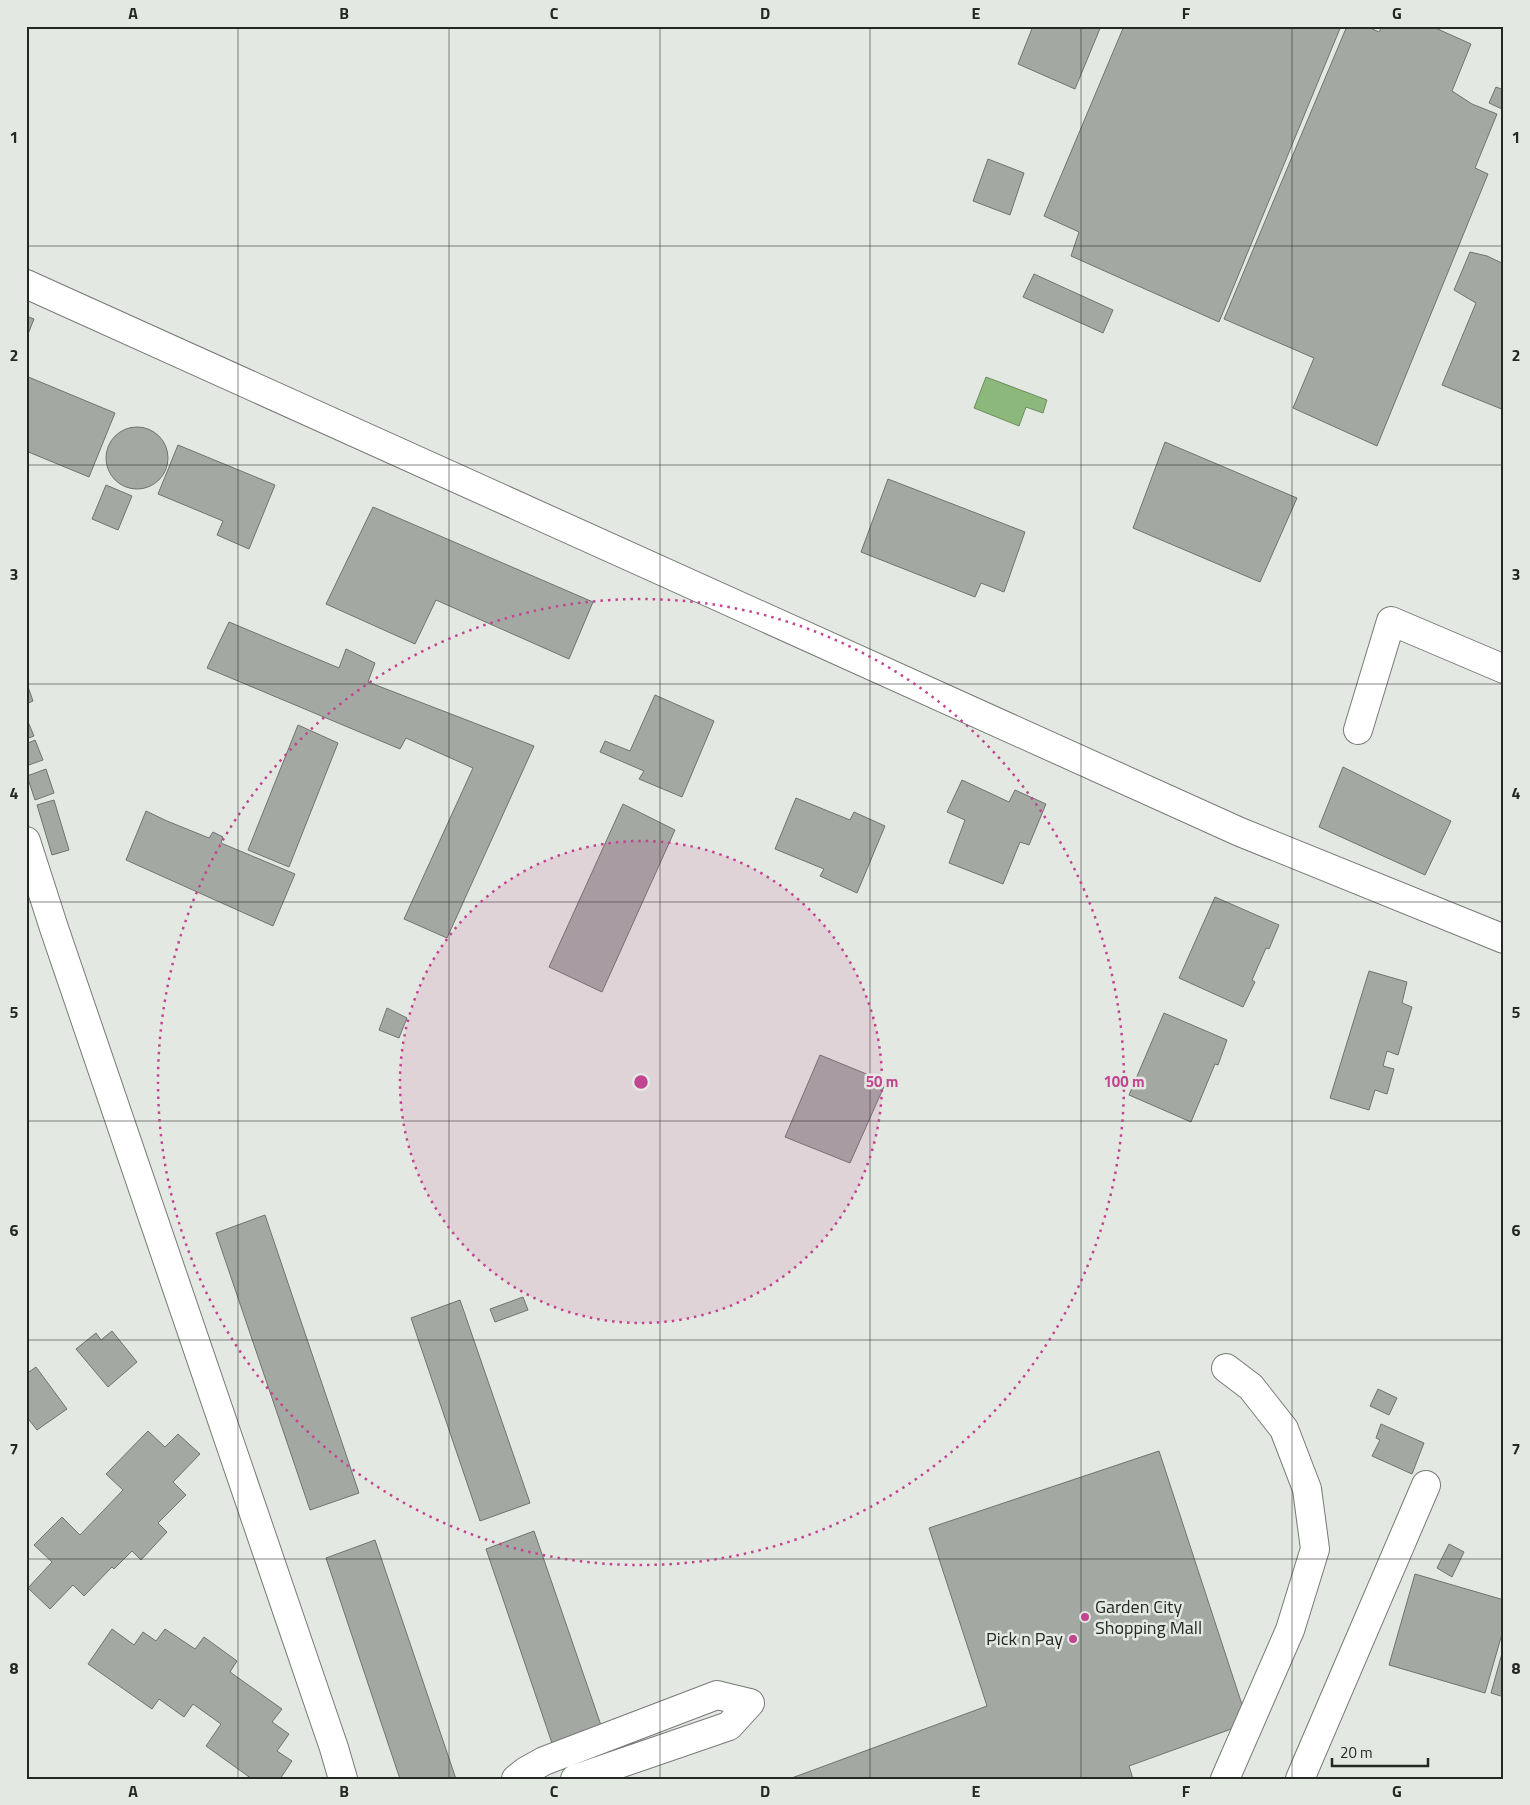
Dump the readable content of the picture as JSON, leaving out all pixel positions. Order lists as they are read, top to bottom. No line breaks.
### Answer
{"places":["Garden City Shopping Mall","Pick n Pay"],"scale_bar":"20 m","grid":{"columns":["A","B","C","D","E","F","G"],"rows":["1","2","3","4","5","6","7","8"]},"rings":["50 m","100 m"]}
